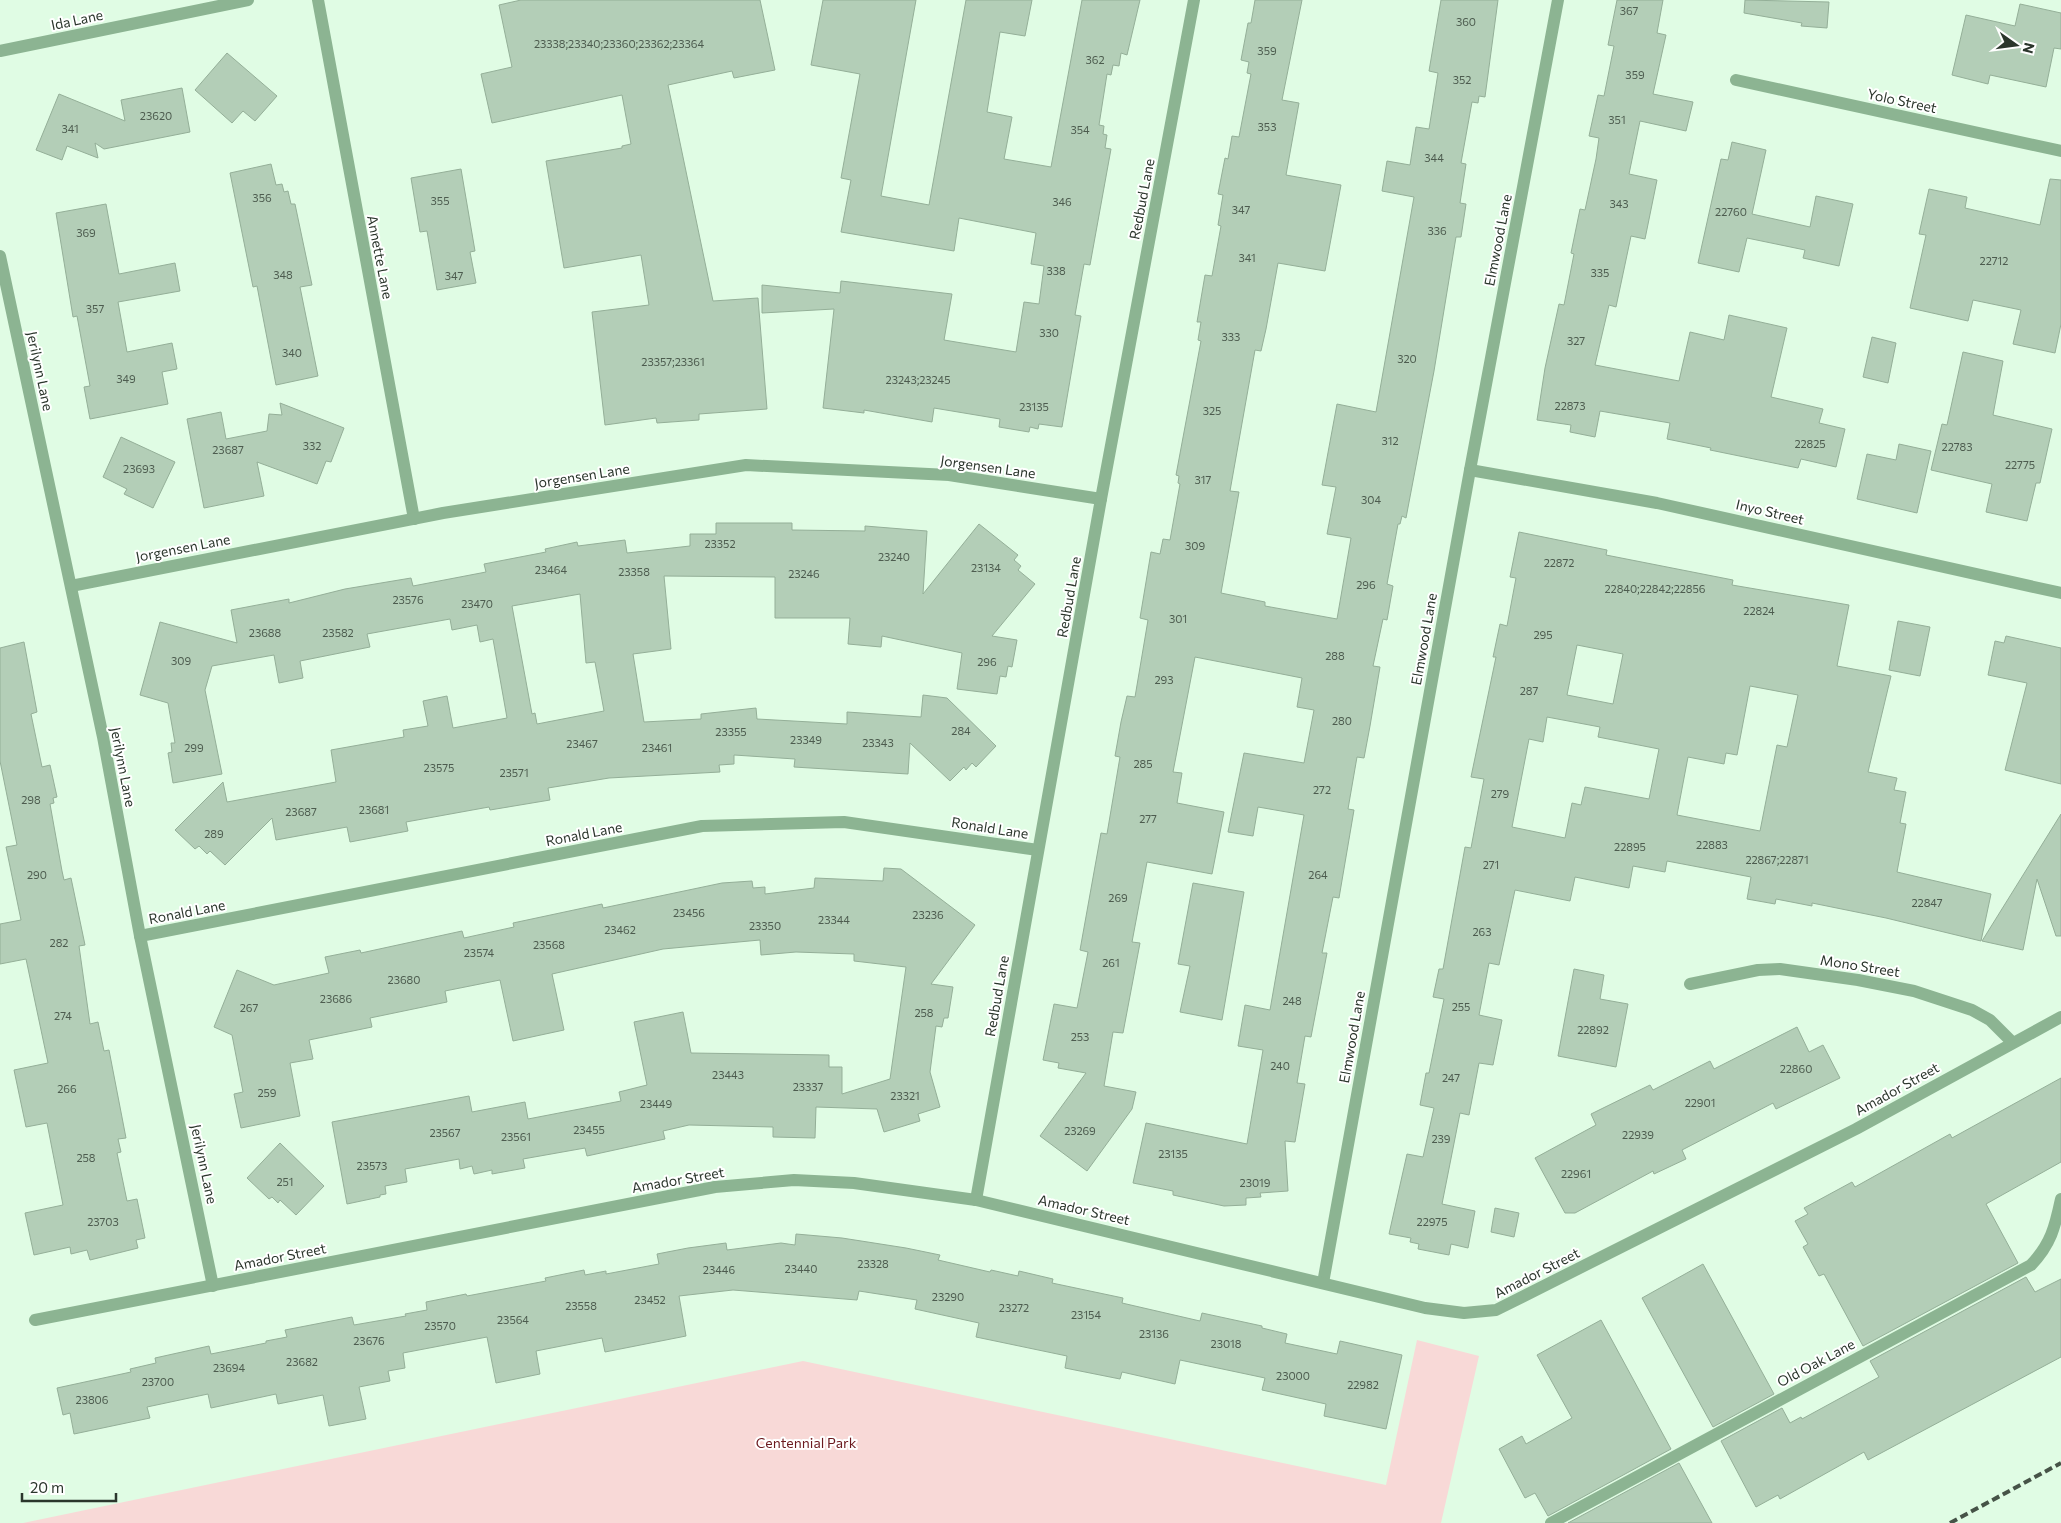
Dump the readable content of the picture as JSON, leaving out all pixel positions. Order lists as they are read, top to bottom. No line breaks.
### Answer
{"streets":{"street":["Ida Lane","Yolo Street","Redbud Lane","Elmwood Lane","Annette Lane","Jerilynn Lane","Jorgensen Lane","Inyo Street","Ronald Lane","Mono Street","Amador Street","Old Oak Lane"]},"crossings":[["Redbud Lane","Jorgensen Lane"],["Redbud Lane","Ronald Lane"],["Redbud Lane","Amador Street"],["Elmwood Lane","Inyo Street"],["Elmwood Lane","Amador Street"],["Annette Lane","Jorgensen Lane"],["Jerilynn Lane","Jorgensen Lane"],["Jerilynn Lane","Ronald Lane"],["Jerilynn Lane","Amador Street"],["Mono Street","Amador Street"]],"parks":["Centennial Park"],"house_numbers":["367","360","23338;23340;23360;23362;23364","359","362","359","352","23620","351","353","341","354","344","356","355","346","343","347","22760","336","369","341","22712","338","335","348","347","357","330","333","327","340","320","23357;23361","349","23243;23245","22873","23135","325","312","22825","332","22783","23687","22775","23693","317","304","23352","309","23240","22872","23134","23464","23358","23246","296","22840;22842;22856","23576","23470","22824","301","23688","23582","295","288","309","296","293","287","280","284","23355","23349","23343","23467","299","23461","285","23575","23571","272","279","298","23681","23687","277","289","22883","22895","22867;22871","271","290","264","269","22847","23456","23236","23344","23350","23462","263","282","23568","23574","261","23680","23686","248","255","267","258","274","22892","253","240","22860","23443","247","23337","266","259","23321","22901","23449","23455","23269","23567","22939","23561","239","23135","258","23573","22961","251","23019","23703","22975","23328","23440","23446","23290","23452","23558","23272","23154","23564","23570","23136","23676","23018","23682","23694","23000","23700","22982","23806"],"scale_bar":"20 m","north":"right"}
